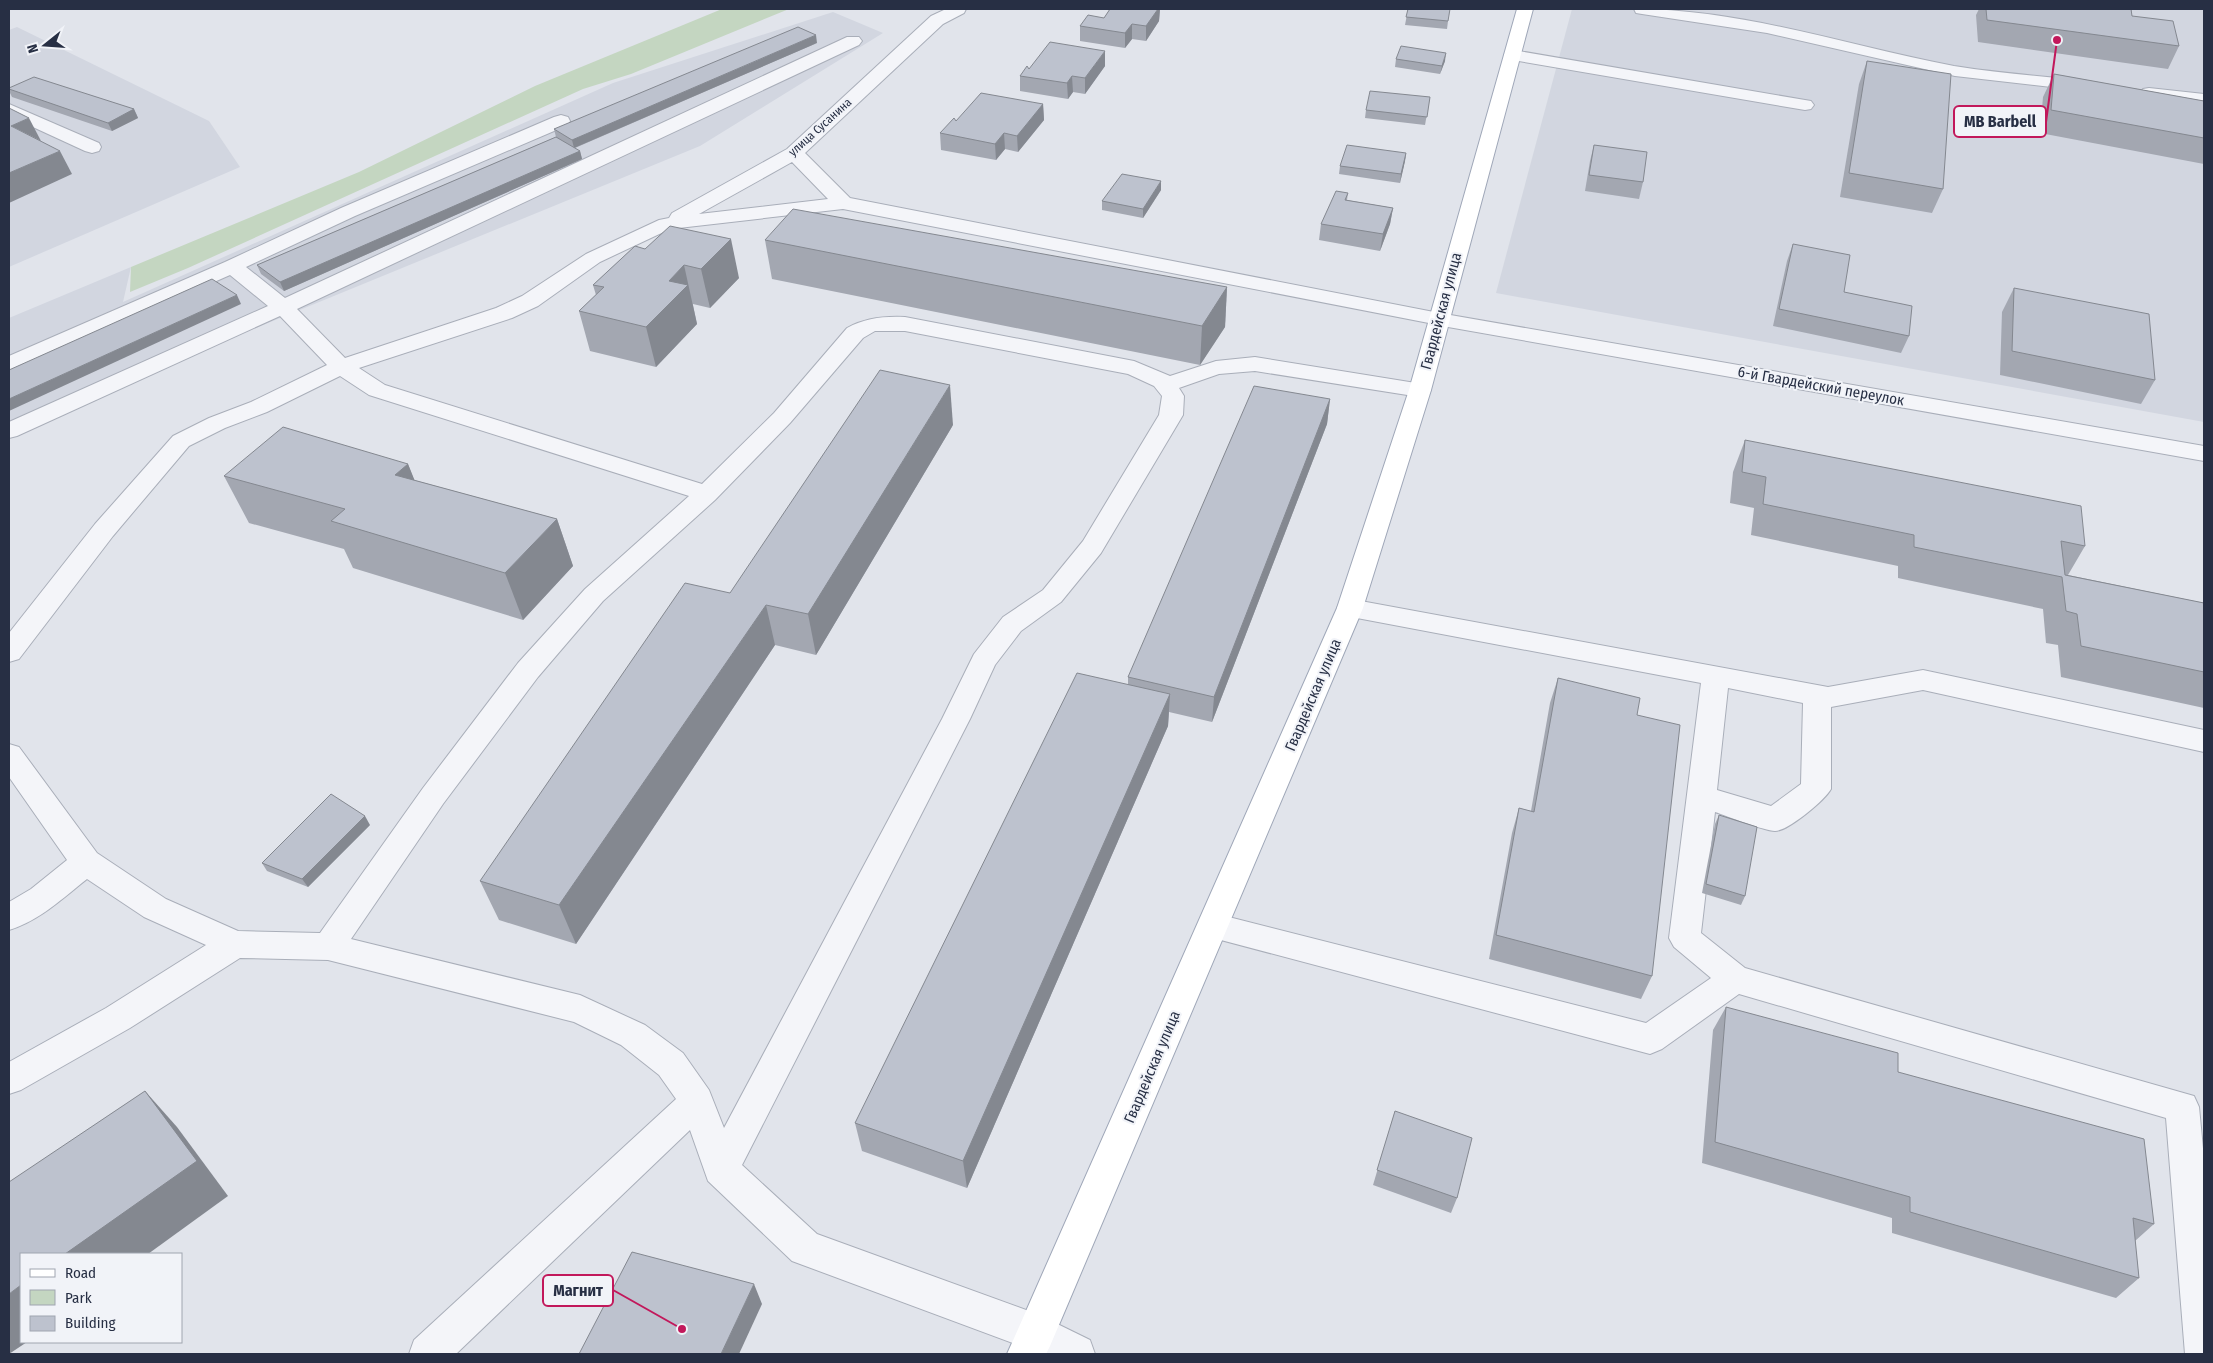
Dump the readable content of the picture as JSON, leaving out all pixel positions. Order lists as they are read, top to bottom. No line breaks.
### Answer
{"streets":{"main road":["Гвардейская улица"],"street":["улица Сусанина","6-й Гвардейский переулок"]},"crossings":[["улица Сусанина","6-й Гвардейский переулок"],["Гвардейская улица","6-й Гвардейский переулок"]],"places":["MB Barbell","Магнит"],"legend":["Road","Park","Building"],"north":"left"}
